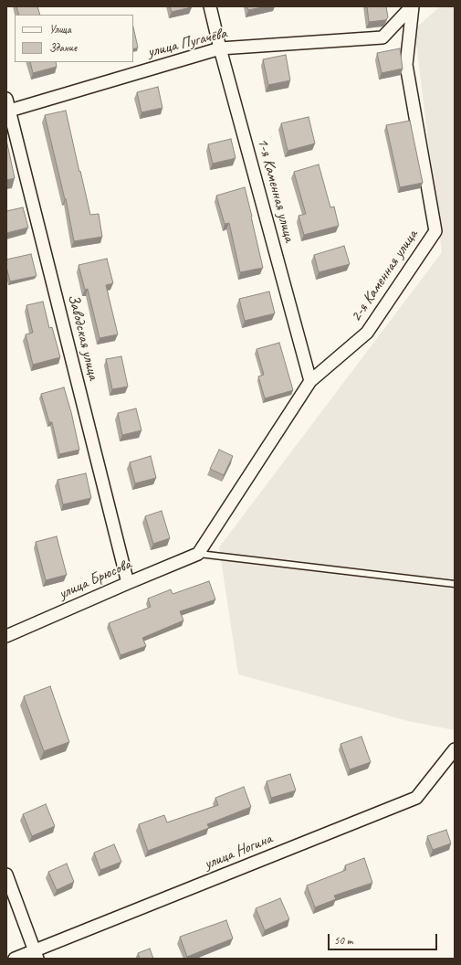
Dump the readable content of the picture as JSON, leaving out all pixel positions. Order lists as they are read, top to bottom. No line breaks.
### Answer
{"streets":{"street":["улица Пугачёва","1-я Каменная улица","2-я Каменная улица","Заводская улица","улица Брюсова","улица Ногина"]},"crossings":[["улица Пугачёва","1-я Каменная улица"],["улица Пугачёва","2-я Каменная улица"],["улица Пугачёва","Заводская улица"],["1-я Каменная улица","2-я Каменная улица"],["2-я Каменная улица","улица Брюсова"],["Заводская улица","улица Брюсова"]],"legend":["Улица","Здание"],"scale_bar":"50 m"}
